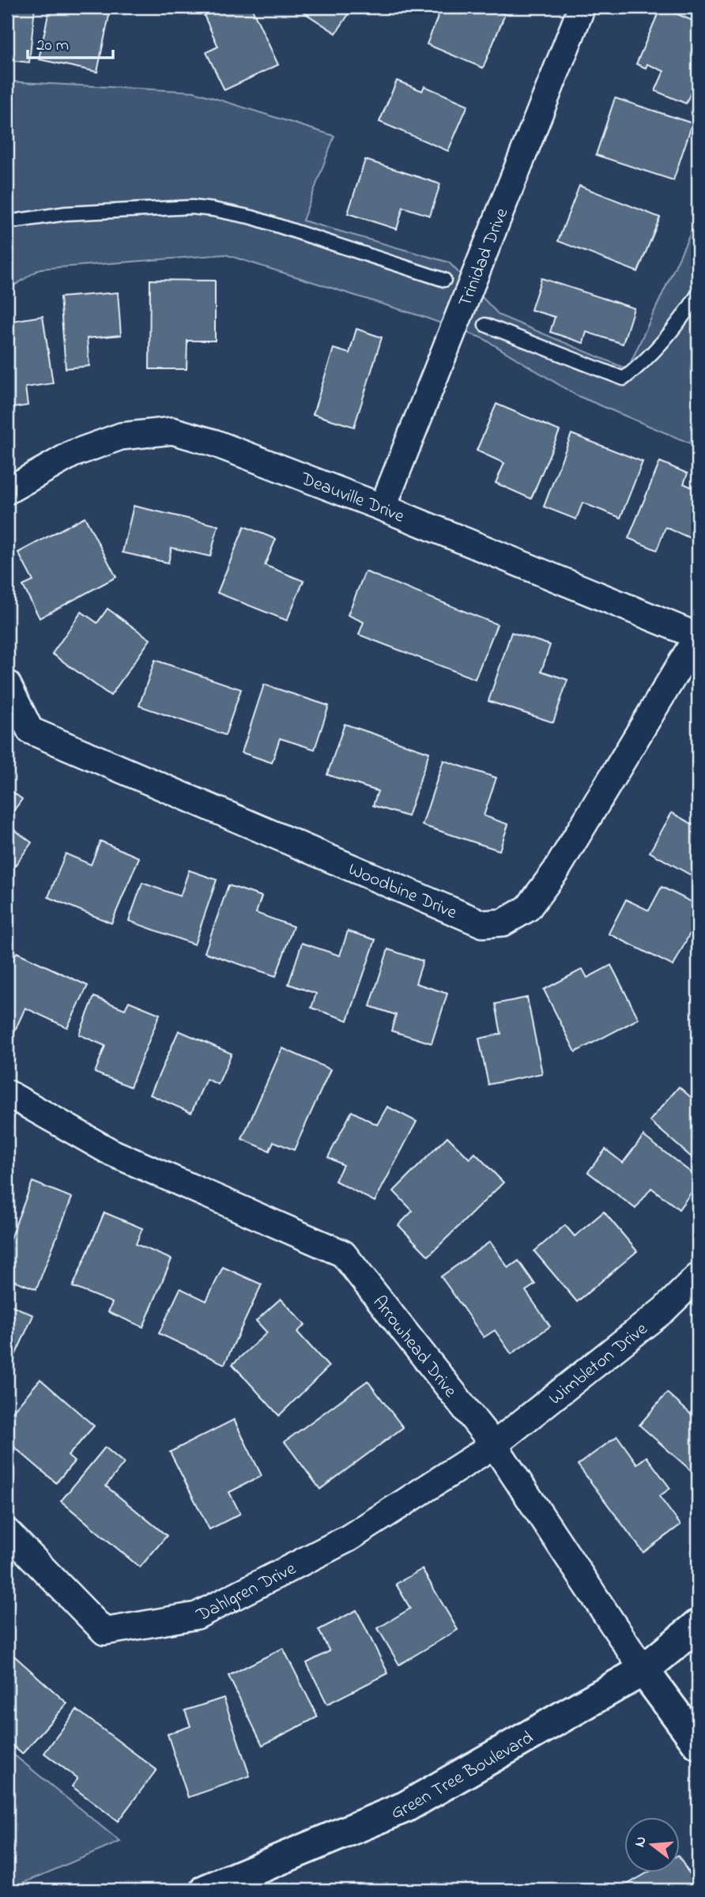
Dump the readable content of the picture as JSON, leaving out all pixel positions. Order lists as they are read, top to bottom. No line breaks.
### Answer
{"streets":{"main road":["Arrowhead Drive","Green Tree Boulevard"],"street":["Trinidad Drive","Deauville Drive","Woodbine Drive","Wimbleton Drive","Dahlgren Drive"]},"crossings":[["Trinidad Drive","Deauville Drive"],["Deauville Drive","Woodbine Drive"],["Arrowhead Drive","Wimbleton Drive"],["Arrowhead Drive","Dahlgren Drive"],["Arrowhead Drive","Green Tree Boulevard"],["Wimbleton Drive","Dahlgren Drive"]],"scale_bar":"20 m","north":"left"}
